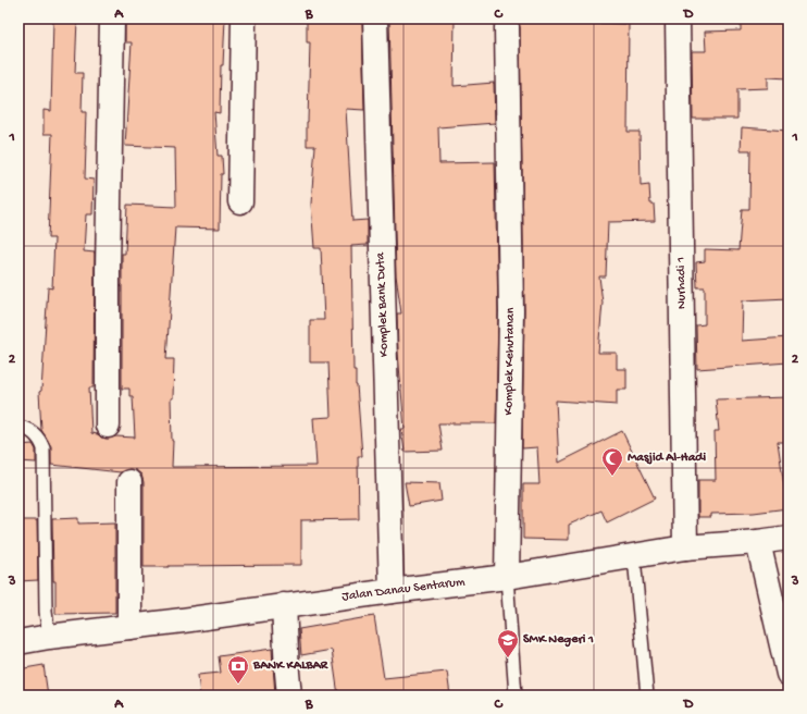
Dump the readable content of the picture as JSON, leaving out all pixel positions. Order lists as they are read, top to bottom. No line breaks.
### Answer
{"streets":{"street":["Nurhadi 1","Komplek Bank Duta","Komplek Kehutanan","Jalan Danau Sentarum"]},"crossings":[["Nurhadi 1","Jalan Danau Sentarum"],["Komplek Bank Duta","Jalan Danau Sentarum"],["Komplek Kehutanan","Jalan Danau Sentarum"]],"places":{"mosque":["Masjid Al-Hadi"],"school or university":["SMK Negeri 1"],"bank":["BANK KALBAR"]},"grid":{"columns":["A","B","C","D"],"rows":["1","2","3"]}}
